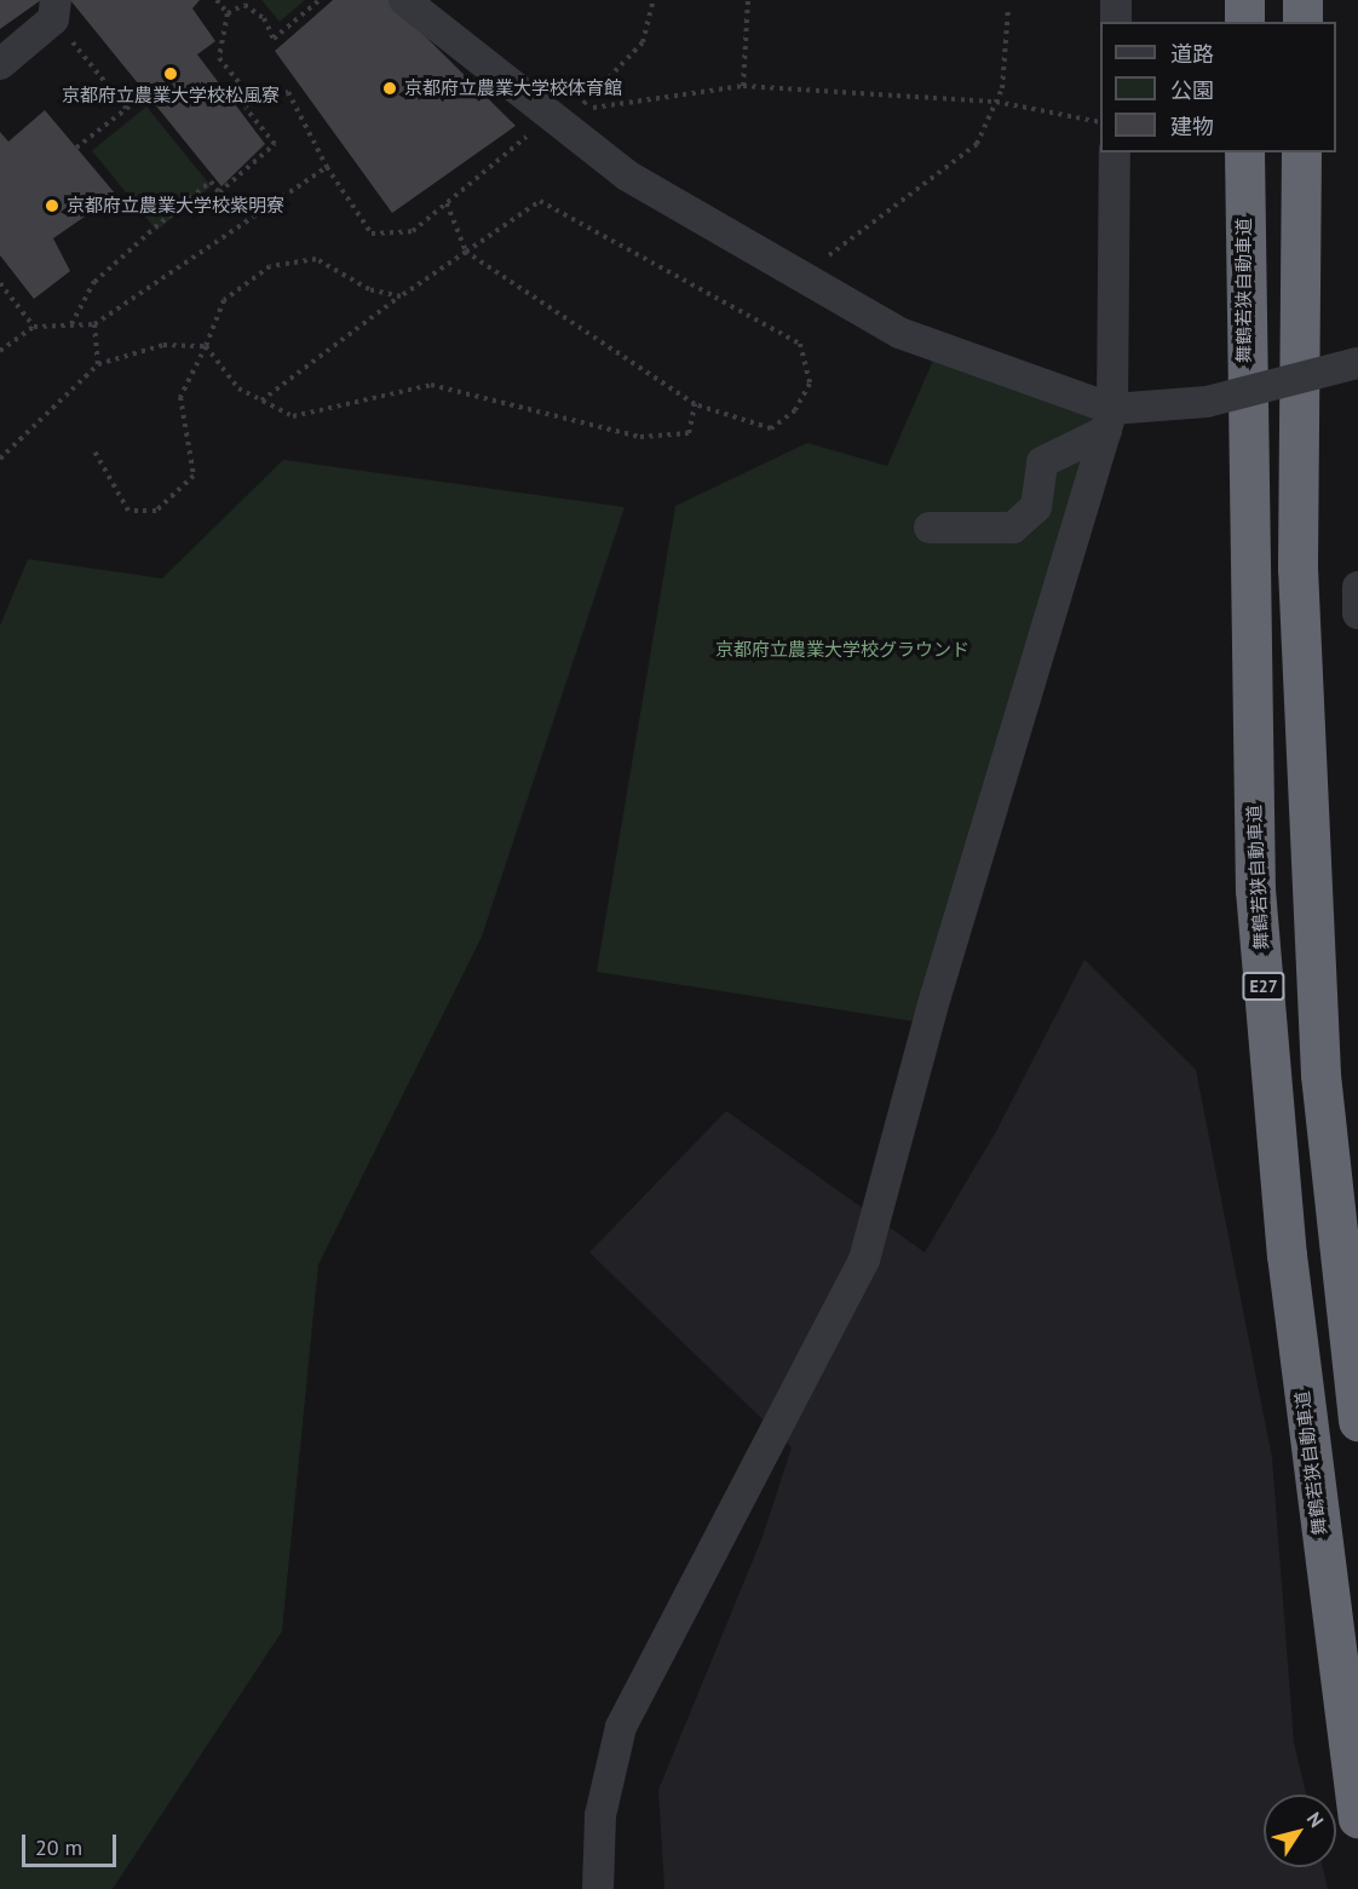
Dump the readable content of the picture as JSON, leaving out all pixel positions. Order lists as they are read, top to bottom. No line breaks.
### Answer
{"streets":{"highway":["舞鶴若狭自動車道","E27"]},"parks":["京都府立農業大学校グラウンド"],"places":["京都府立農業大学校松風寮","京都府立農業大学校体育館","京都府立農業大学校紫明寮"],"legend":["道路","公園","建物"],"scale_bar":"20 m","north":"top right"}
